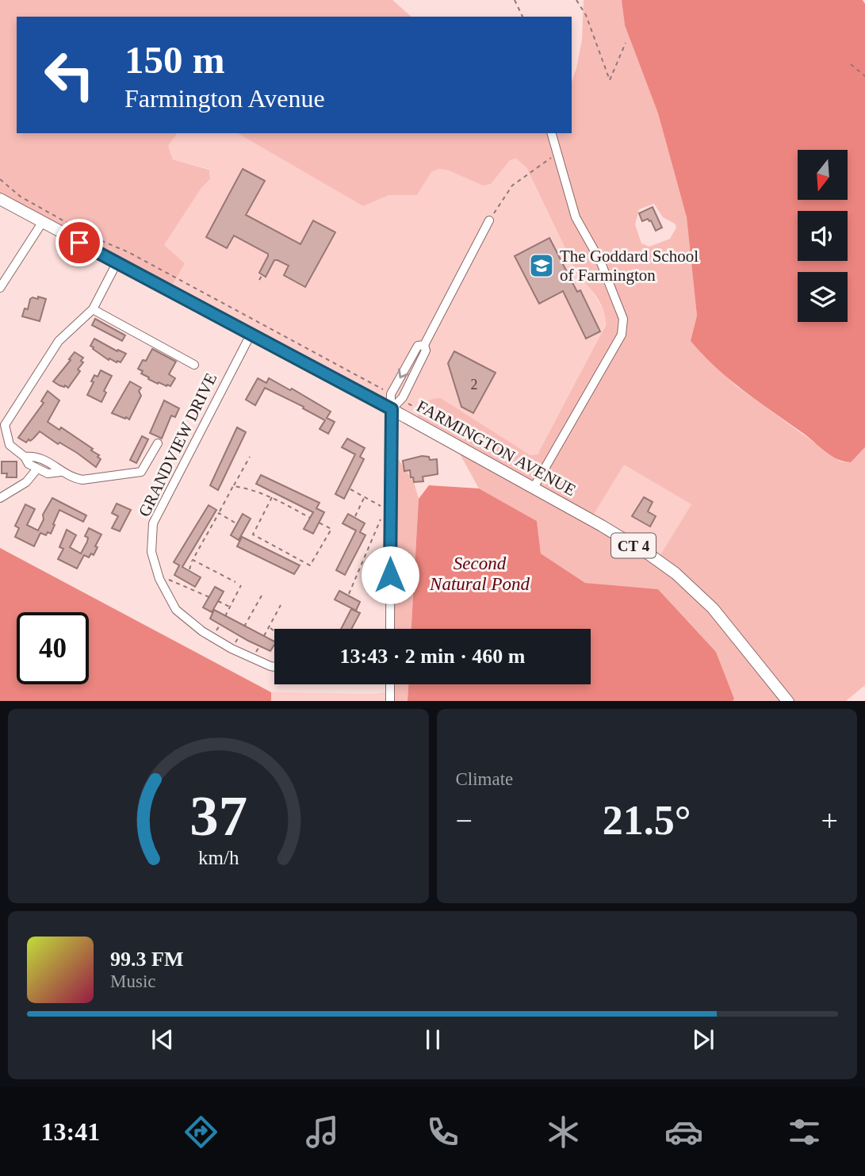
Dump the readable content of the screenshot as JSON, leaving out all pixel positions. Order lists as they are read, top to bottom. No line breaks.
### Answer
{"streets":{"main road":["FARMINGTON AVENUE","CT 4"],"street":["GRANDVIEW DRIVE"]},"crossings":[["GRANDVIEW DRIVE","FARMINGTON AVENUE"]],"water":["Second Natural Pond"],"places":{"school or university":["The Goddard School of Farmington"]},"house_numbers":["2"],"north":"bottom","page":{"turn":["150 m","Farmington Avenue"],"limit":"40","trip":"13:43 · 2 min · 460 m","tile":"Climate","heat":["−","21.5°","+"],"song":["99.3 FM","Music"],"tabs":"13:41","gauge":["37","km/h"]}}
